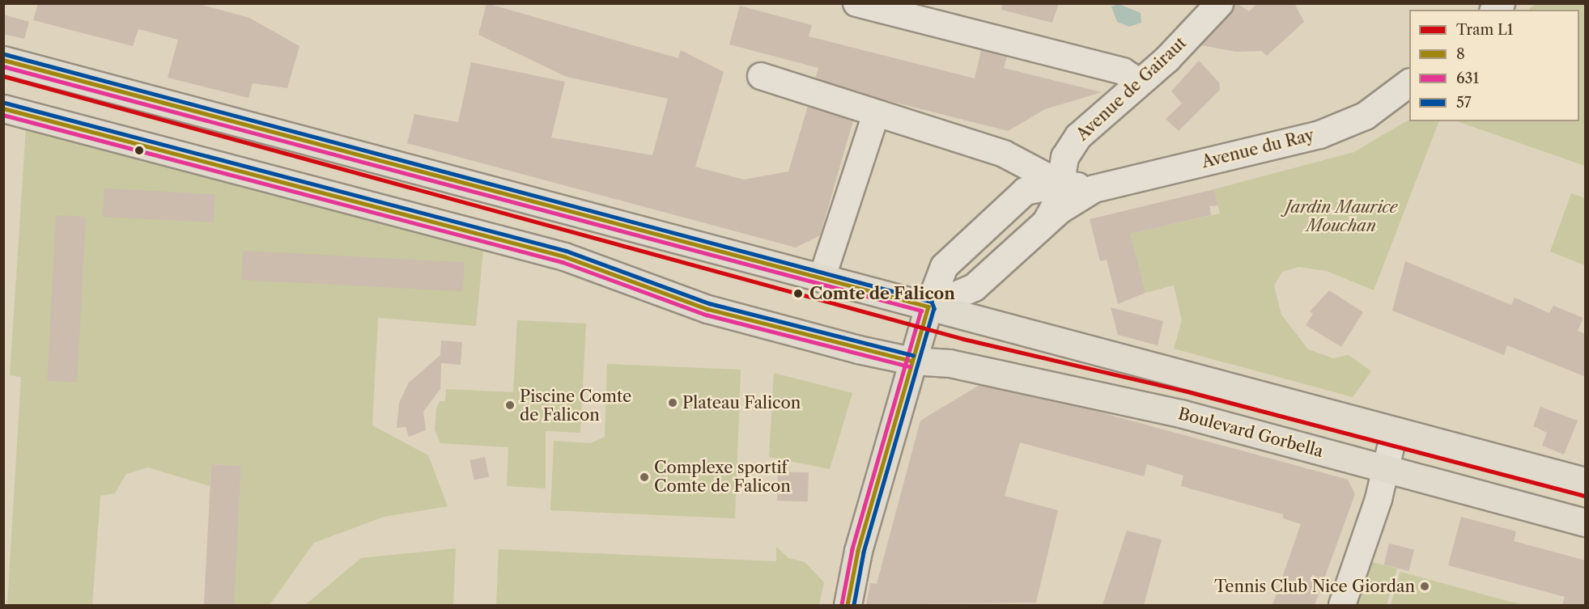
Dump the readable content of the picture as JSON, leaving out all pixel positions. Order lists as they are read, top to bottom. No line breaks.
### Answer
{"streets":{"main road":["Avenue de Gairaut","Avenue du Ray","Boulevard Gorbella"]},"crossings":[["Avenue de Gairaut","Avenue du Ray"],["Avenue du Ray","Boulevard Gorbella"]],"parks":["Jardin Maurice Mouchan"],"places":["Comte de Falicon","Plateau Falicon","Piscine Comte de Falicon","Complexe sportif Comte de Falicon","Tennis Club Nice Giordan"],"lines":["transit line 57","transit line 8","transit line 631","tram line L1"],"legend":["Tram L1","8","631","57"]}
